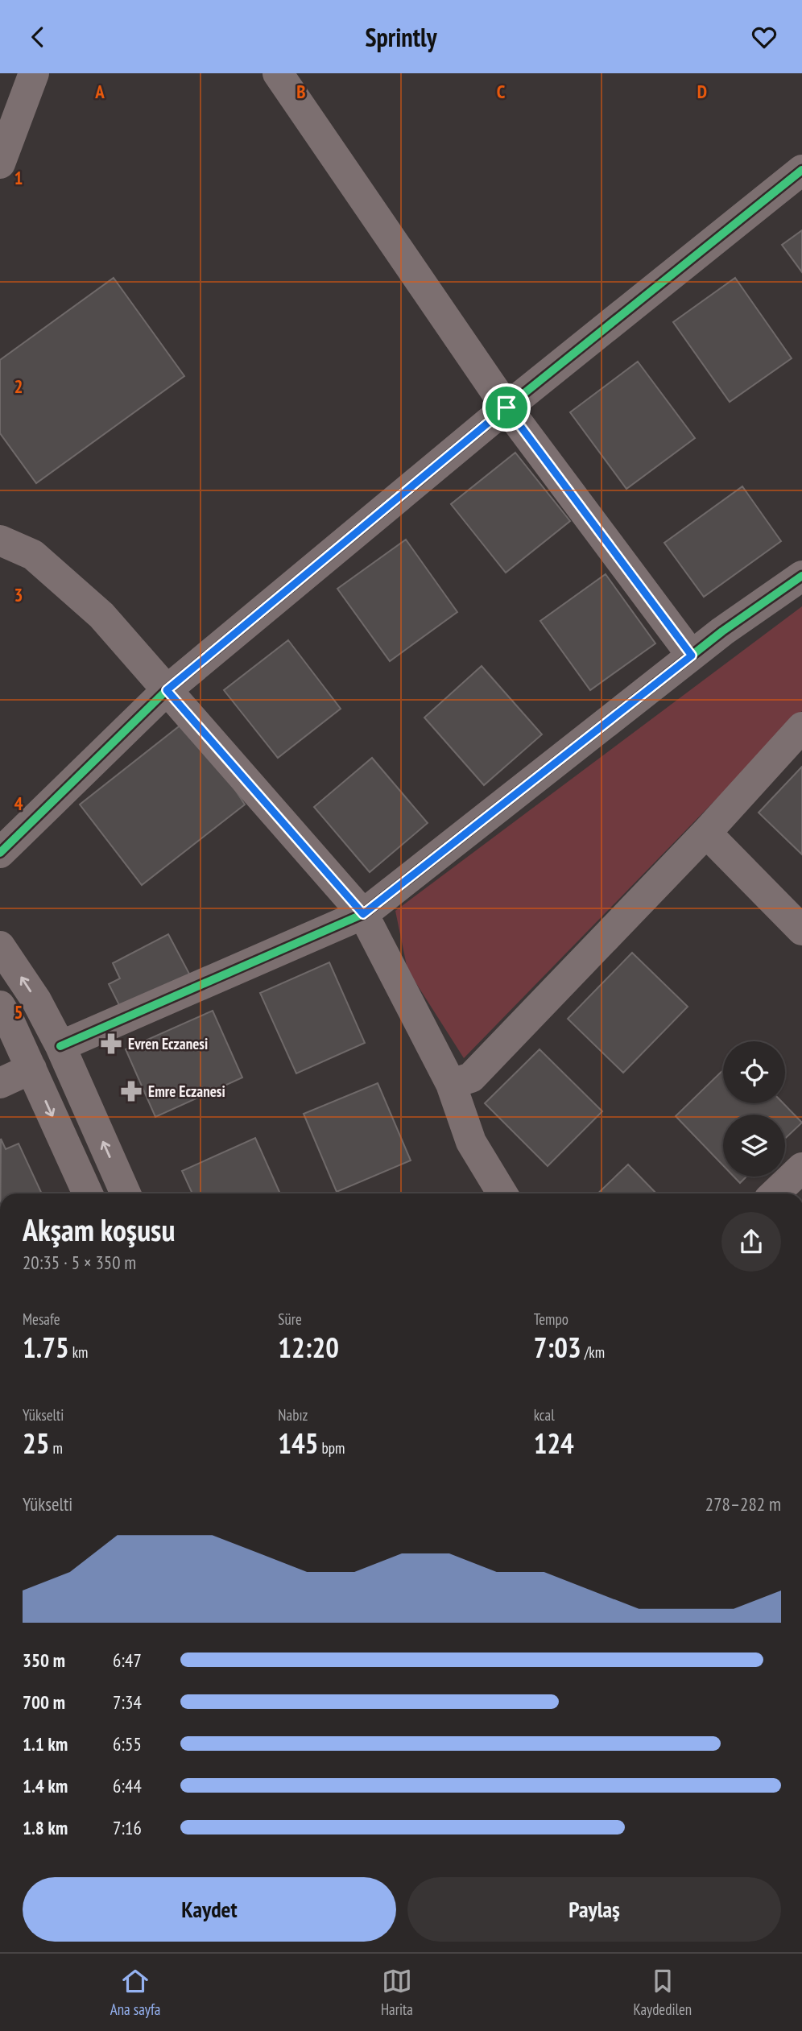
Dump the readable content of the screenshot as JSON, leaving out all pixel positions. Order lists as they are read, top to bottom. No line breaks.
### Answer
{"places":{"pharmacy":["Evren Eczanesi","Emre Eczanesi"]},"page":{"header":"Sprintly","heading":["Akşam koşusu","20:35 · 5 × 350 m"],"stats":[["Mesafe","1.75 km"],["Süre","12:20"],["Tempo","7:03 /km"],["Yükselti","25 m"],["Nabız","145 bpm"],["kcal","124"]],"chart":["Yükselti","278–282 m"],"list":[{"name":"350 m","note":"6:47"},{"name":"700 m","note":"7:34"},{"name":"1.1 km","note":"6:55"},{"name":"1.4 km","note":"6:44"},{"name":"1.8 km","note":"7:16"}],"buttons":["Kaydet","Paylaş"],"tabs":["Ana sayfa","Harita","Kaydedilen"]},"grid":{"columns":["A","B","C","D"],"rows":["1","2","3","4","5"]}}
